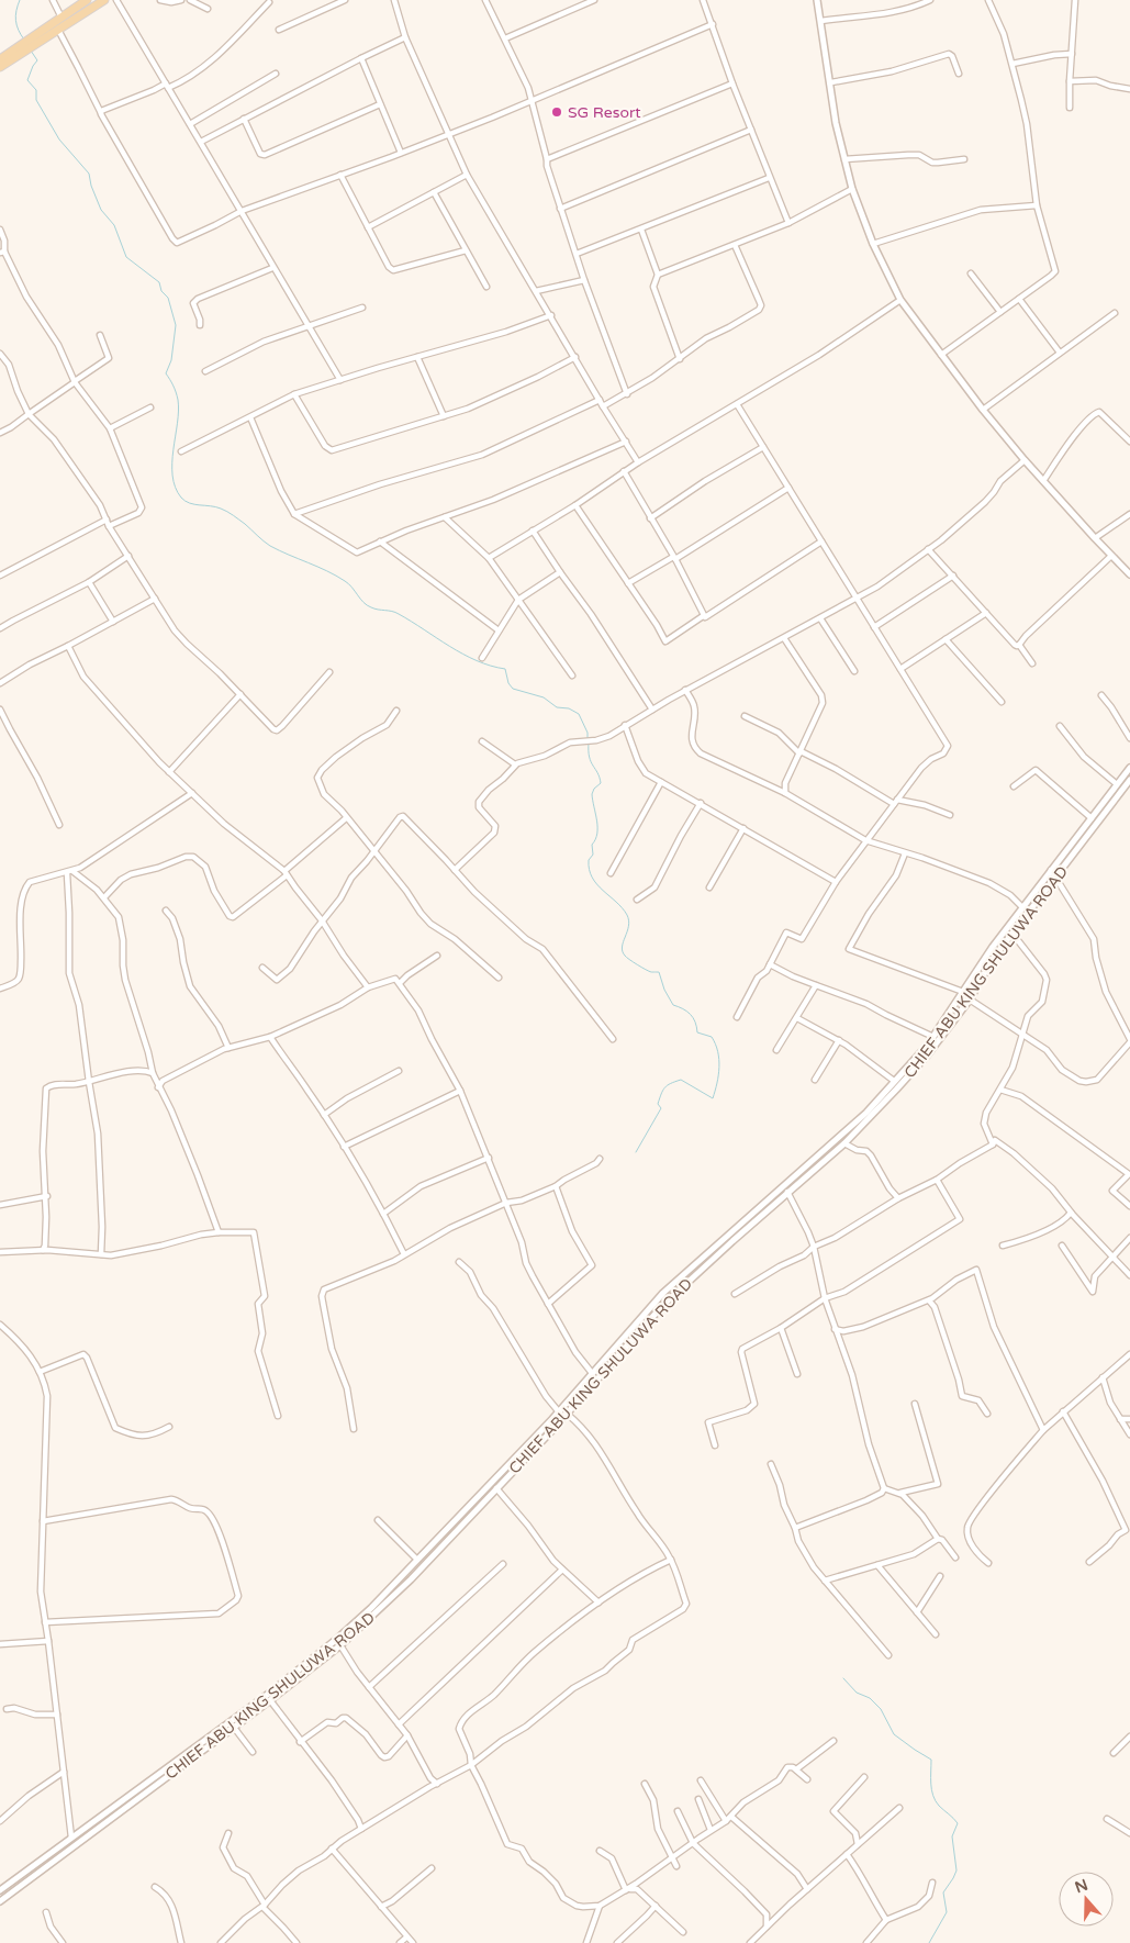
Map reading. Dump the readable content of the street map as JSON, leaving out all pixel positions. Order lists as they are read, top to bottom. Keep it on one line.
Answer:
{"streets":{"street":["CHIEF ABU KING SHULUWA ROAD"]},"places":["SG Resort"],"north":"top"}
